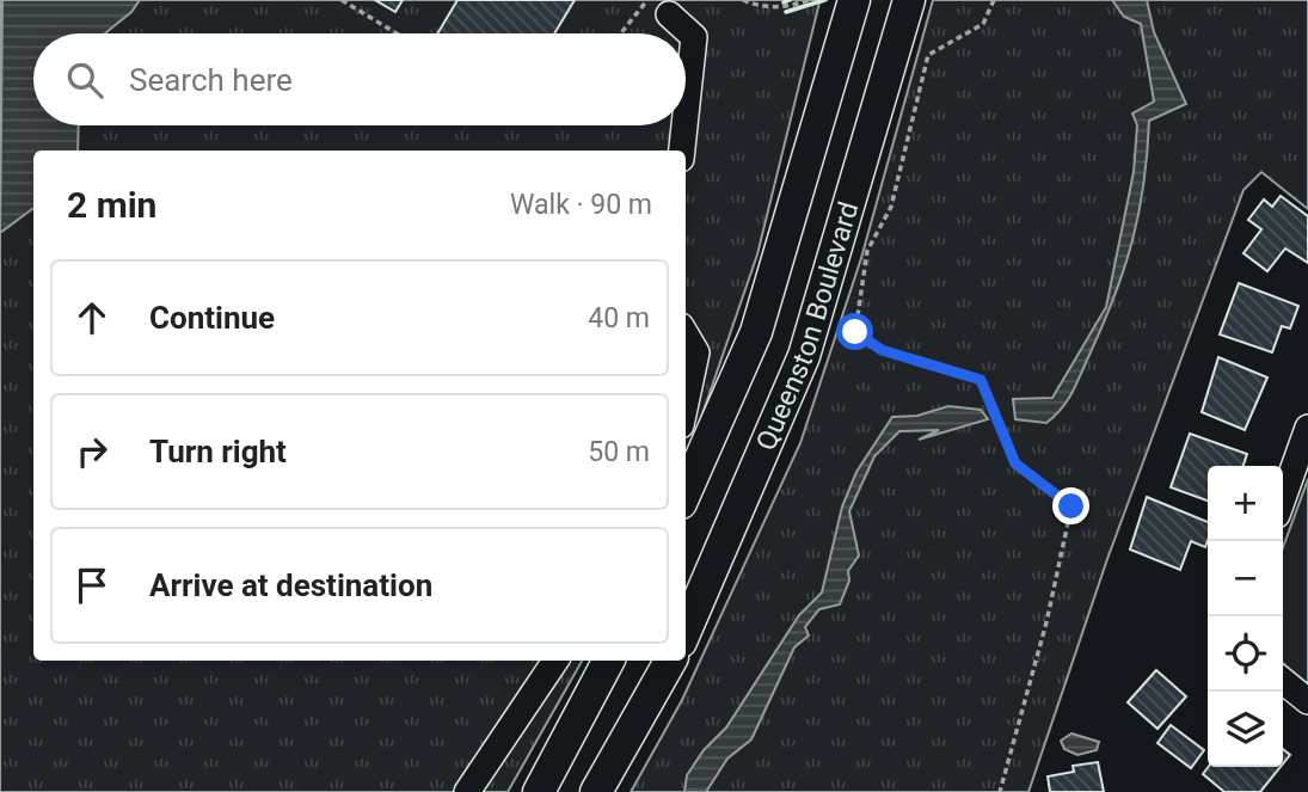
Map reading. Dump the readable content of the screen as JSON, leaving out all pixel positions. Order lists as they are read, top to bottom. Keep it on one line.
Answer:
{"streets":{"main road":["Queenston Boulevard"]},"page":{"search":"Search here","heading":["2 min","Walk · 90 m"],"list":[["Continue","40 m"],["Turn right","50 m"],"Arrive at destination"],"map_buttons":["+","−"]}}
